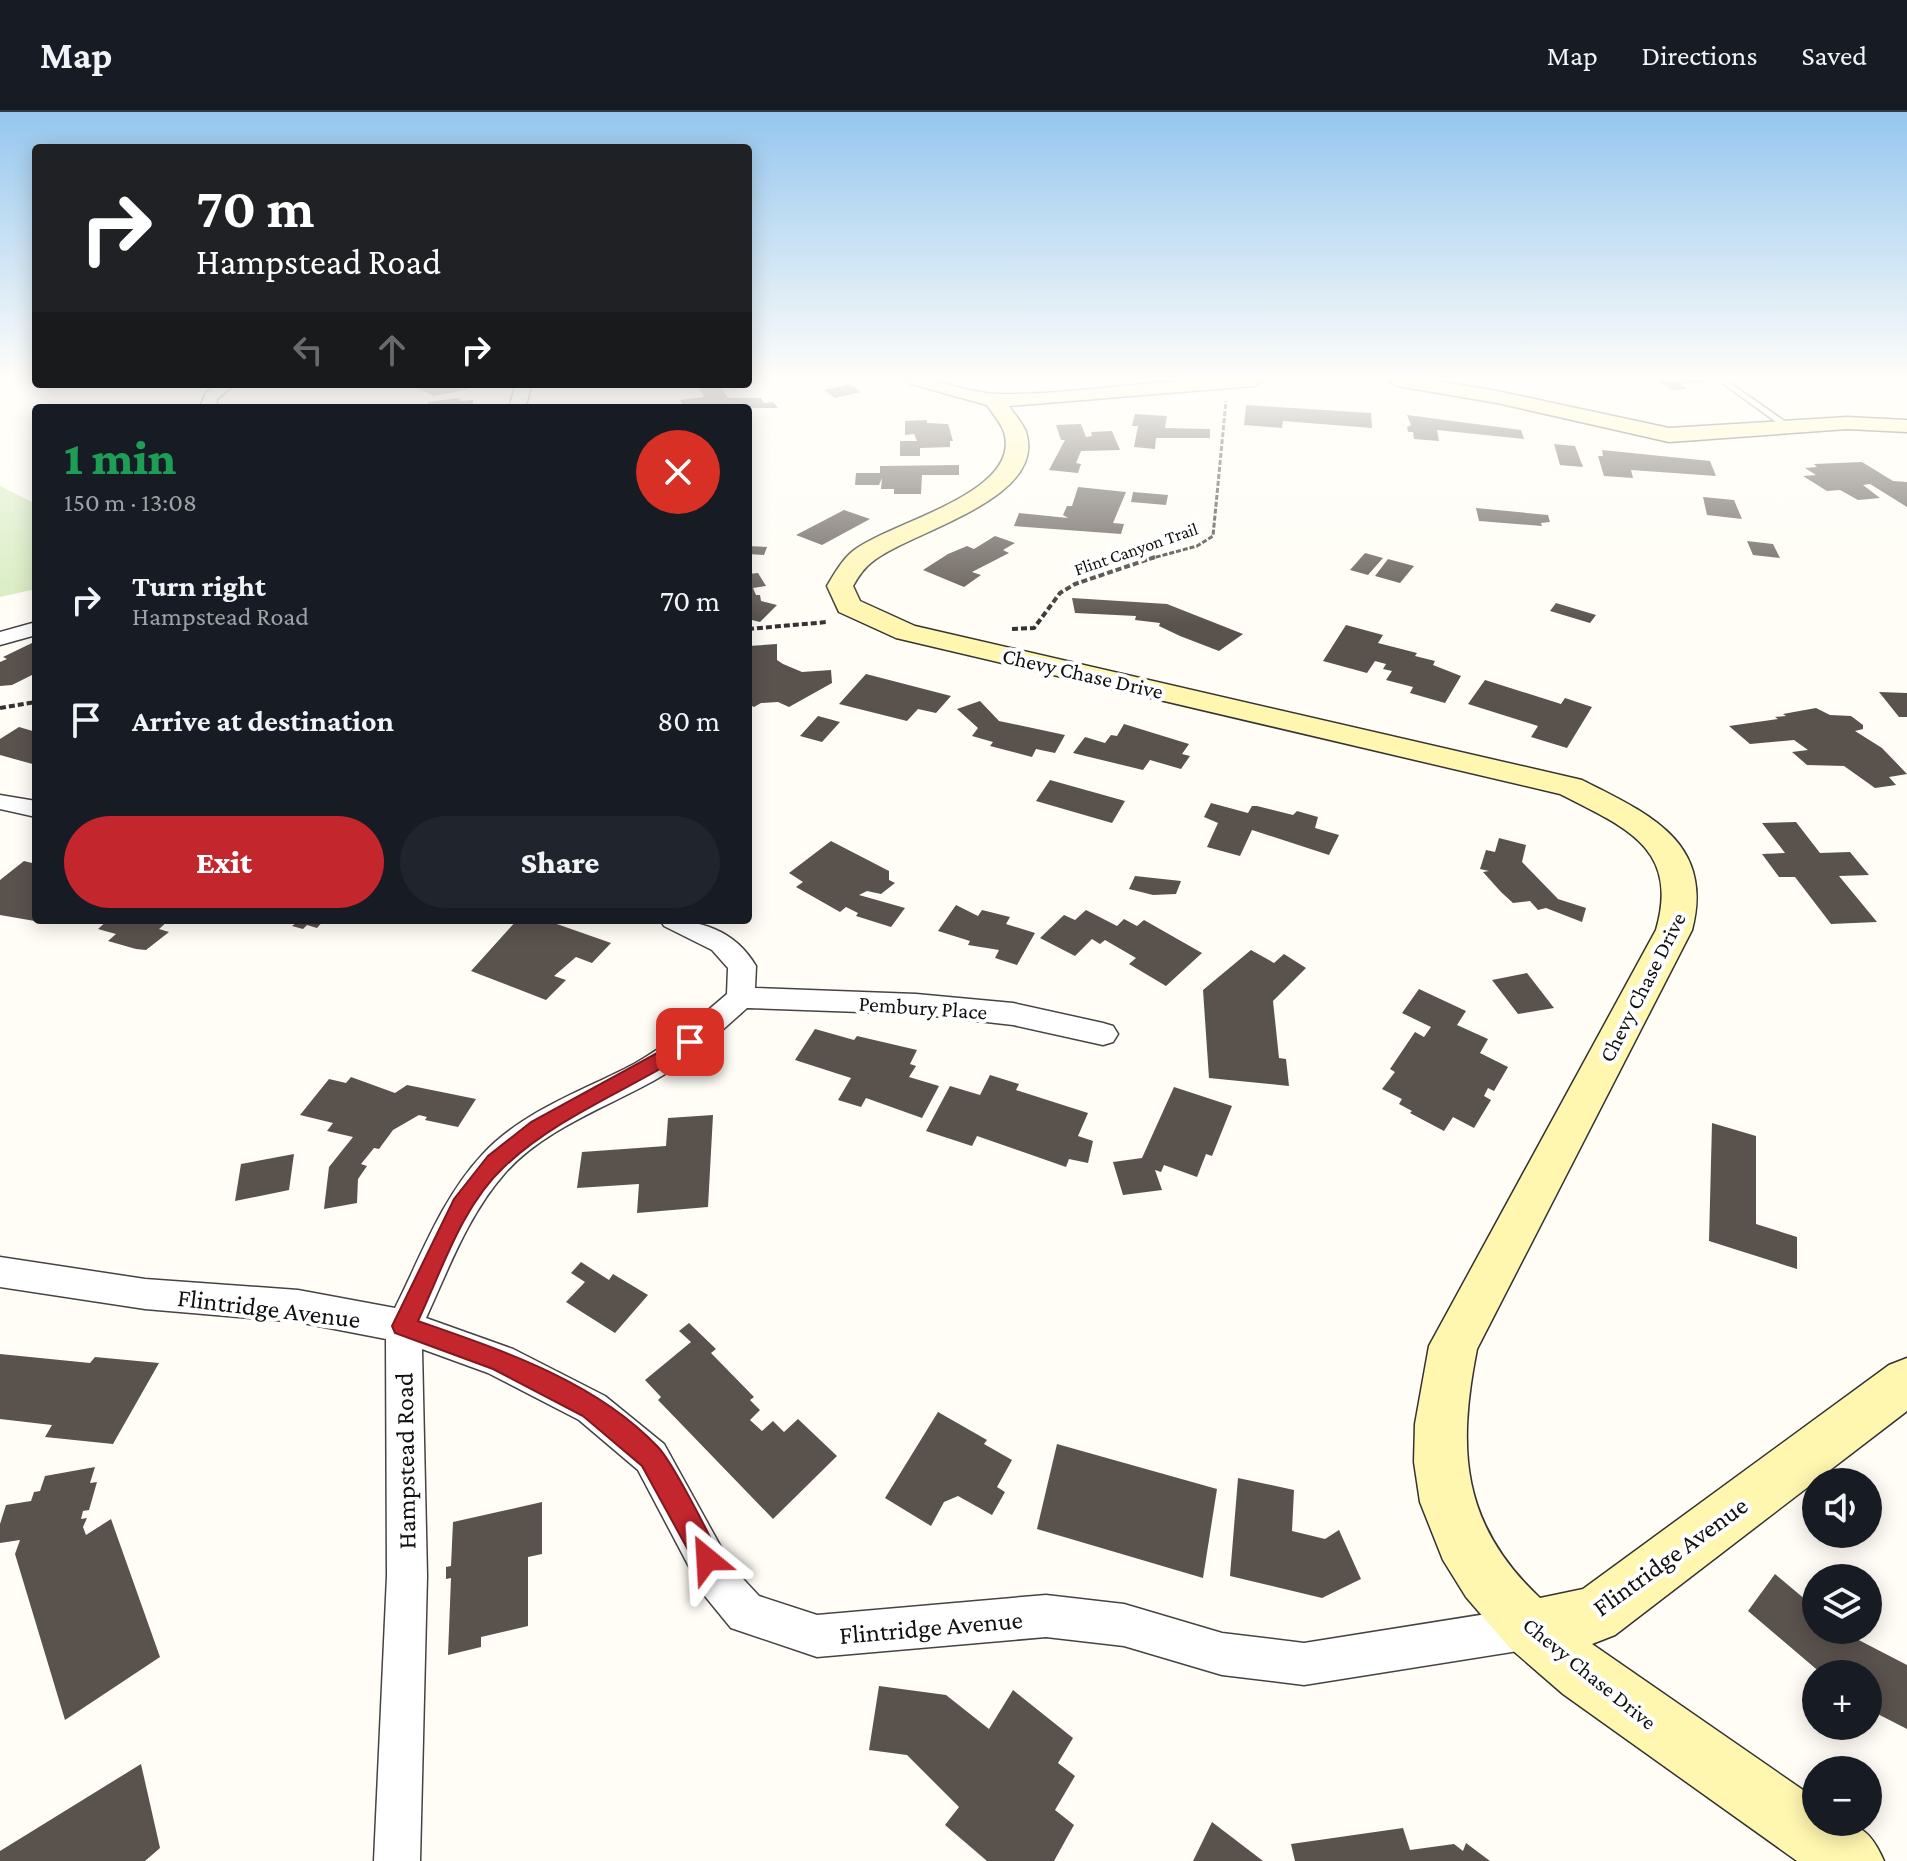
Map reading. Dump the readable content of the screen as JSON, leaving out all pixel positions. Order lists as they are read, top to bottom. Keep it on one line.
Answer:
{"streets":{"main road":["Chevy Chase Drive","Flintridge Avenue"],"street":["Pembury Place","Hampstead Road"],"path":["Flint Canyon Trail"]},"crossings":[["Chevy Chase Drive","Flintridge Avenue"],["Pembury Place","Hampstead Road"],["Flintridge Avenue","Hampstead Road"]],"page":{"header":"Map","nav":["Map","Directions","Saved"],"turn":["70 m","Hampstead Road"],"heading":["1 min","150 m · 13:08"],"list":[{"name":"Turn right","note":"Hampstead Road","value":"70 m"},{"name":"Arrive at destination","value":"80 m"}],"buttons":["Exit","Share"],"map_buttons":["+","−"]}}
